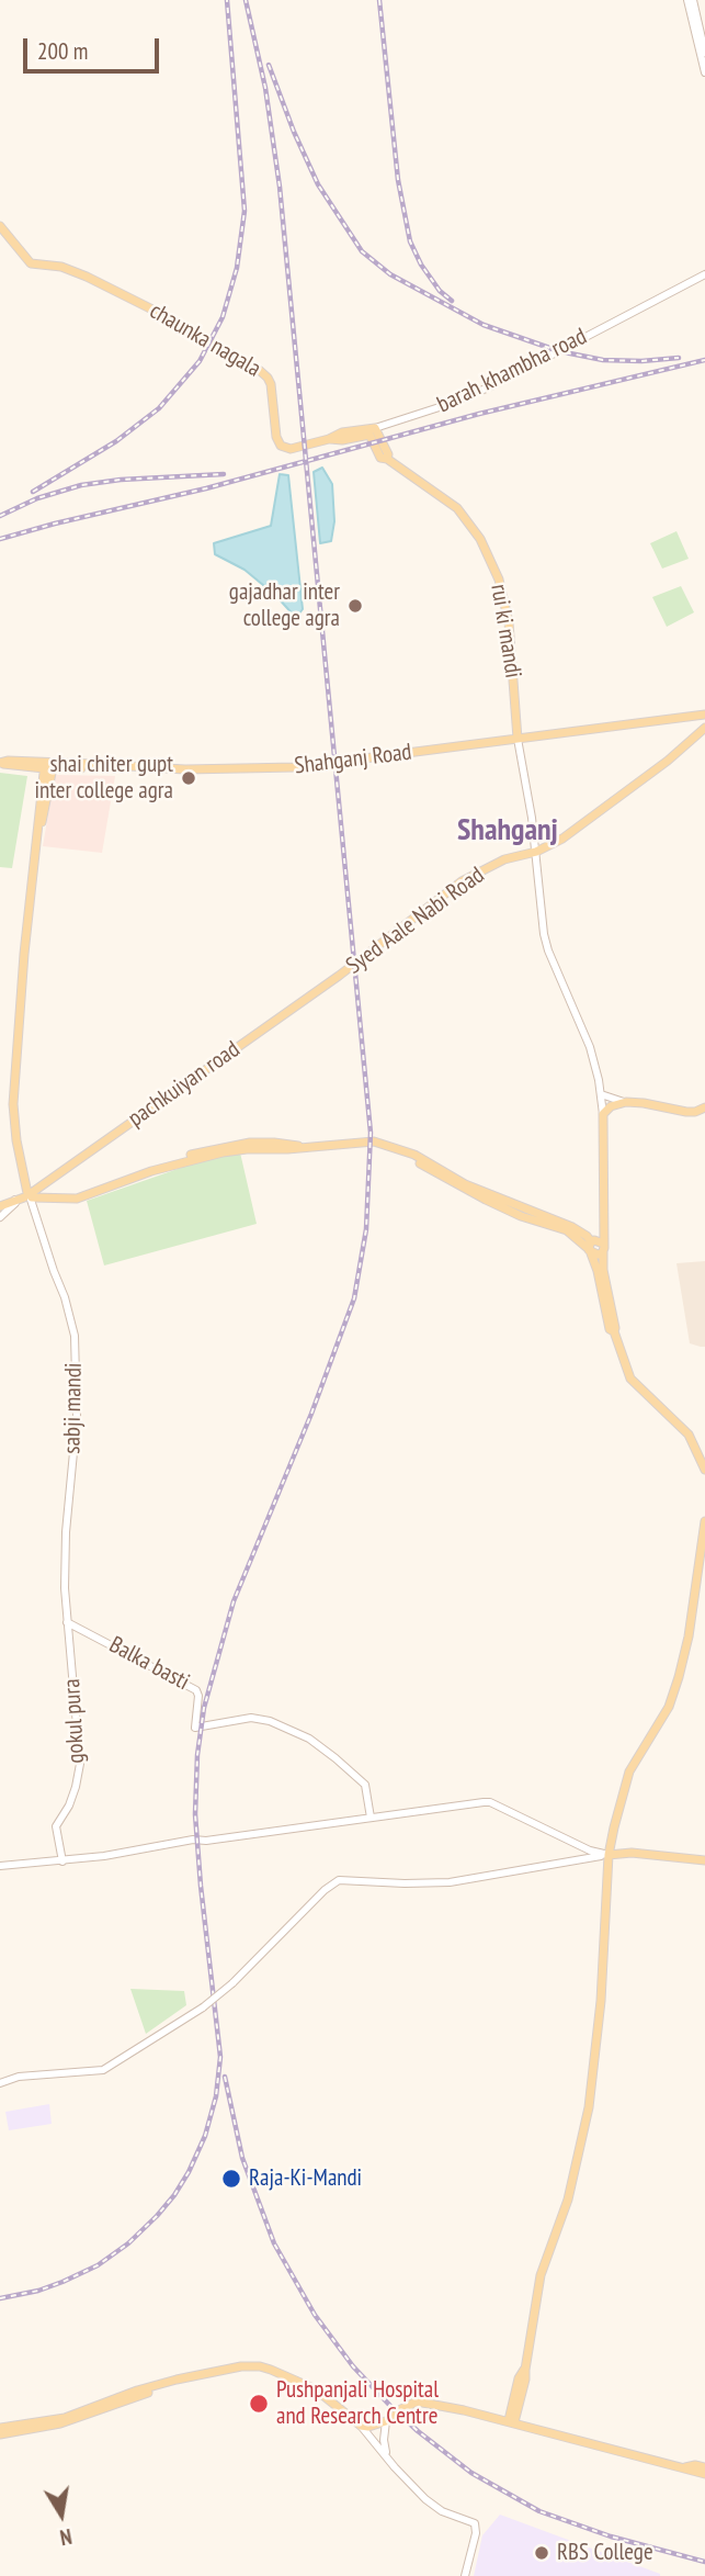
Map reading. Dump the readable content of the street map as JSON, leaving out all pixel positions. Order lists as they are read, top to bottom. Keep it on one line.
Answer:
{"streets":{"main road":["chaunka nagala","rui ki mandi","Shahganj Road","Syed Aale Nabi Road","pachkuiyan road"],"street":["barah khambha road","sabji mandi","Balka basti","gokul pura"]},"crossings":[["chaunka nagala","barah khambha road"],["chaunka nagala","rui ki mandi"],["barah khambha road","rui ki mandi"],["rui ki mandi","Shahganj Road"],["rui ki mandi","Syed Aale Nabi Road"],["Syed Aale Nabi Road","pachkuiyan road"],["pachkuiyan road","sabji mandi"],["sabji mandi","Balka basti"],["sabji mandi","gokul pura"],["Balka basti","gokul pura"]],"districts":["Shahganj"],"places":["gajadhar inter college agra","shai chiter gupt inter college agra","Raja-Ki-Mandi","Pushpanjali Hospital and Research Centre","RBS College"],"scale_bar":"200 m","north":"bottom"}
